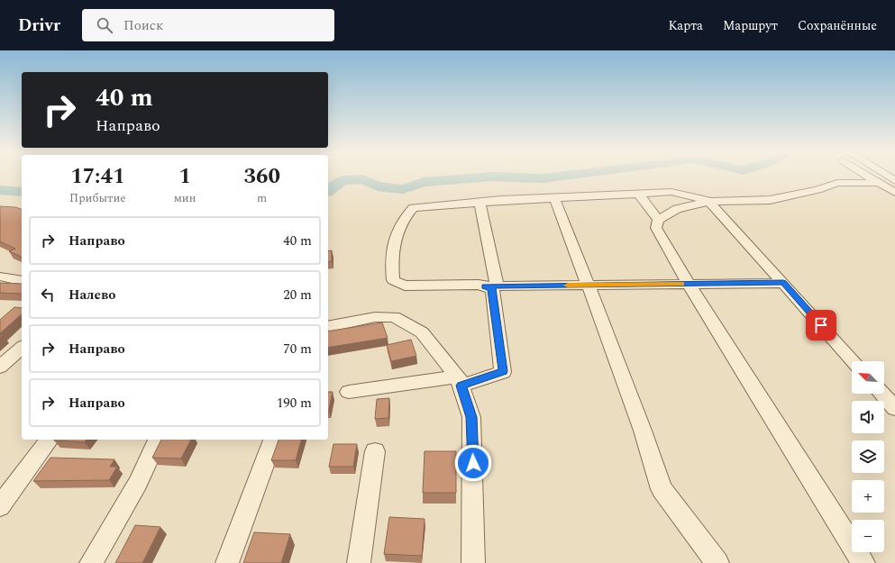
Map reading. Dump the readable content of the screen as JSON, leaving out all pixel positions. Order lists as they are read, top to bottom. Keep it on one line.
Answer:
{"north":"top left","page":{"header":"Drivr","search":"Поиск","nav":["Карта","Маршрут","Сохранённые"],"turn":["40 m","Направо"],"eta":["17:41","Прибытие","1","мин","360","m"],"list":[{"name":"Направо","value":"40 m"},{"name":"Налево","value":"20 m"},{"name":"Направо","value":"70 m"},{"name":"Направо","value":"190 m"}],"map_buttons":["+","−"]}}
